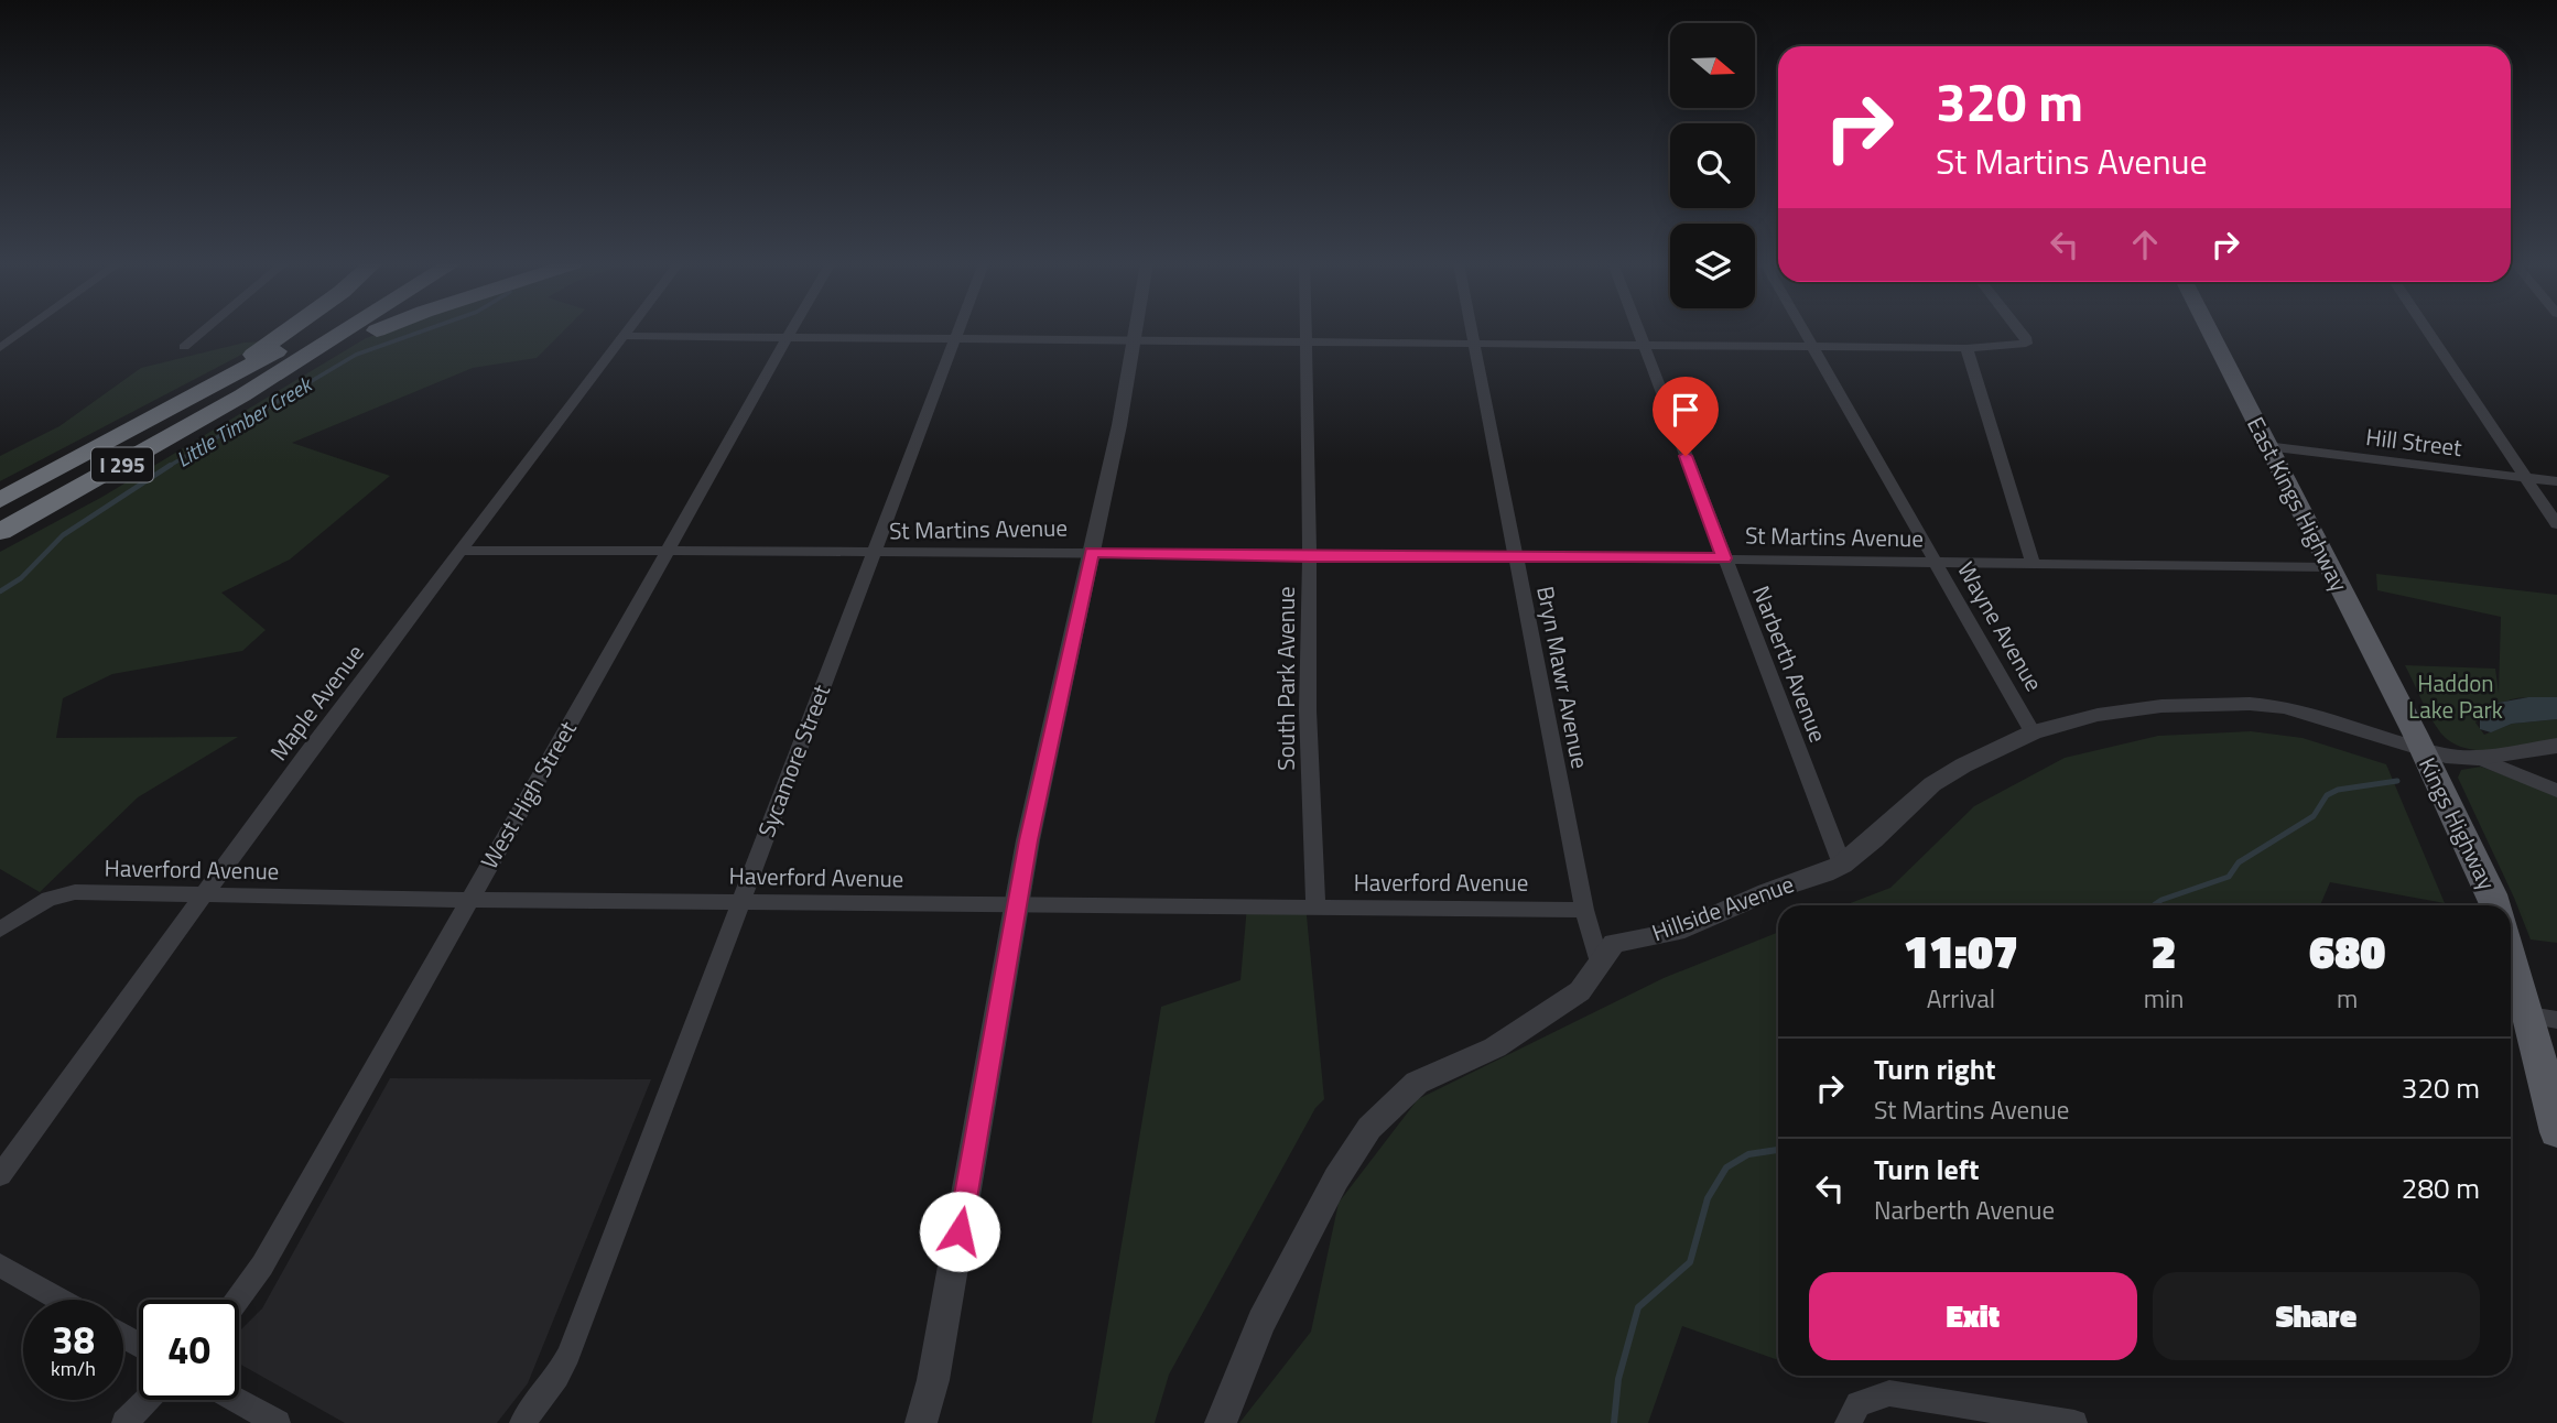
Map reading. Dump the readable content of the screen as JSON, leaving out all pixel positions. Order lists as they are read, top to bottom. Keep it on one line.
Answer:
{"streets":{"highway":["I 295"],"main road":["East Kings Highway","Kings Highway"],"street":["Hill Street","St Martins Avenue","Wayne Avenue","Narberth Avenue","Bryn Mawr Avenue","South Park Avenue","Maple Avenue","Sycamore Street","West High Street","Haverford Avenue","Hillside Avenue"]},"crossings":[["Hill Street","East Kings Highway"],["East Kings Highway","St Martins Avenue"],["East Kings Highway","Kings Highway"],["East Kings Highway","Hillside Avenue"],["St Martins Avenue","Wayne Avenue"],["St Martins Avenue","Narberth Avenue"],["St Martins Avenue","Bryn Mawr Avenue"],["St Martins Avenue","South Park Avenue"],["St Martins Avenue","Maple Avenue"],["St Martins Avenue","Sycamore Street"],["St Martins Avenue","West High Street"],["Wayne Avenue","Hillside Avenue"],["Narberth Avenue","Hillside Avenue"],["Bryn Mawr Avenue","Haverford Avenue"],["Bryn Mawr Avenue","Hillside Avenue"],["South Park Avenue","Haverford Avenue"],["Maple Avenue","Haverford Avenue"],["Sycamore Street","Haverford Avenue"],["West High Street","Haverford Avenue"],["Kings Highway","Hillside Avenue"]],"water":["Little Timber Creek"],"parks":["Haddon Lake Park"],"north":"right","page":{"turn":["320 m","St Martins Avenue"],"eta":["11:07","Arrival","2","min","680","m"],"list":[{"name":"Turn right","note":"St Martins Avenue","value":"320 m"},{"name":"Turn left","note":"Narberth Avenue","value":"280 m"}],"buttons":["Exit","Share"],"speed":"38 km/h","limit":"40"}}
